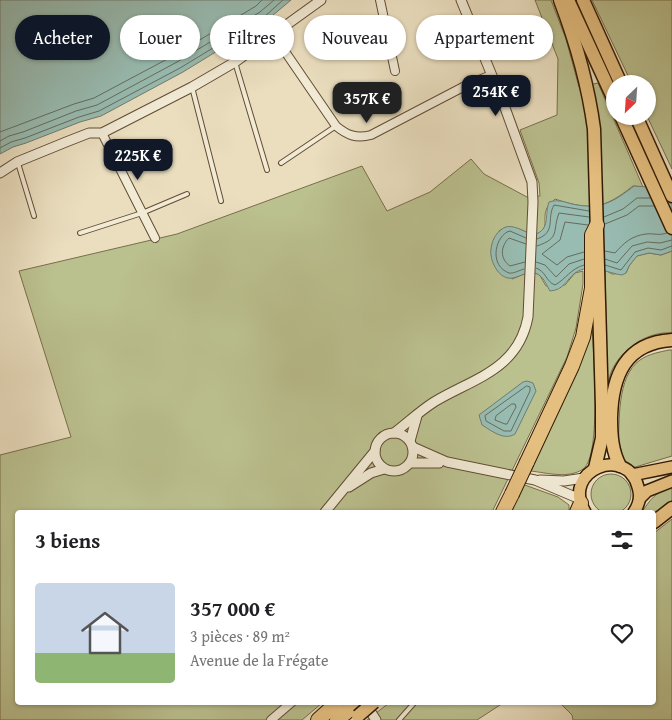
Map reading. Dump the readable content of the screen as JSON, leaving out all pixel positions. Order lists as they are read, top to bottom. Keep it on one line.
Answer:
{"north":"bottom left","page":{"chip":["Acheter","Louer","Filtres","Nouveau","Appartement"],"price":["254K €","357K €","225K €"],"heading":"3 biens","list":[{"name":"357 000 €","note":"3 pièces · 89 m² · Avenue de la Frégate"}]}}
